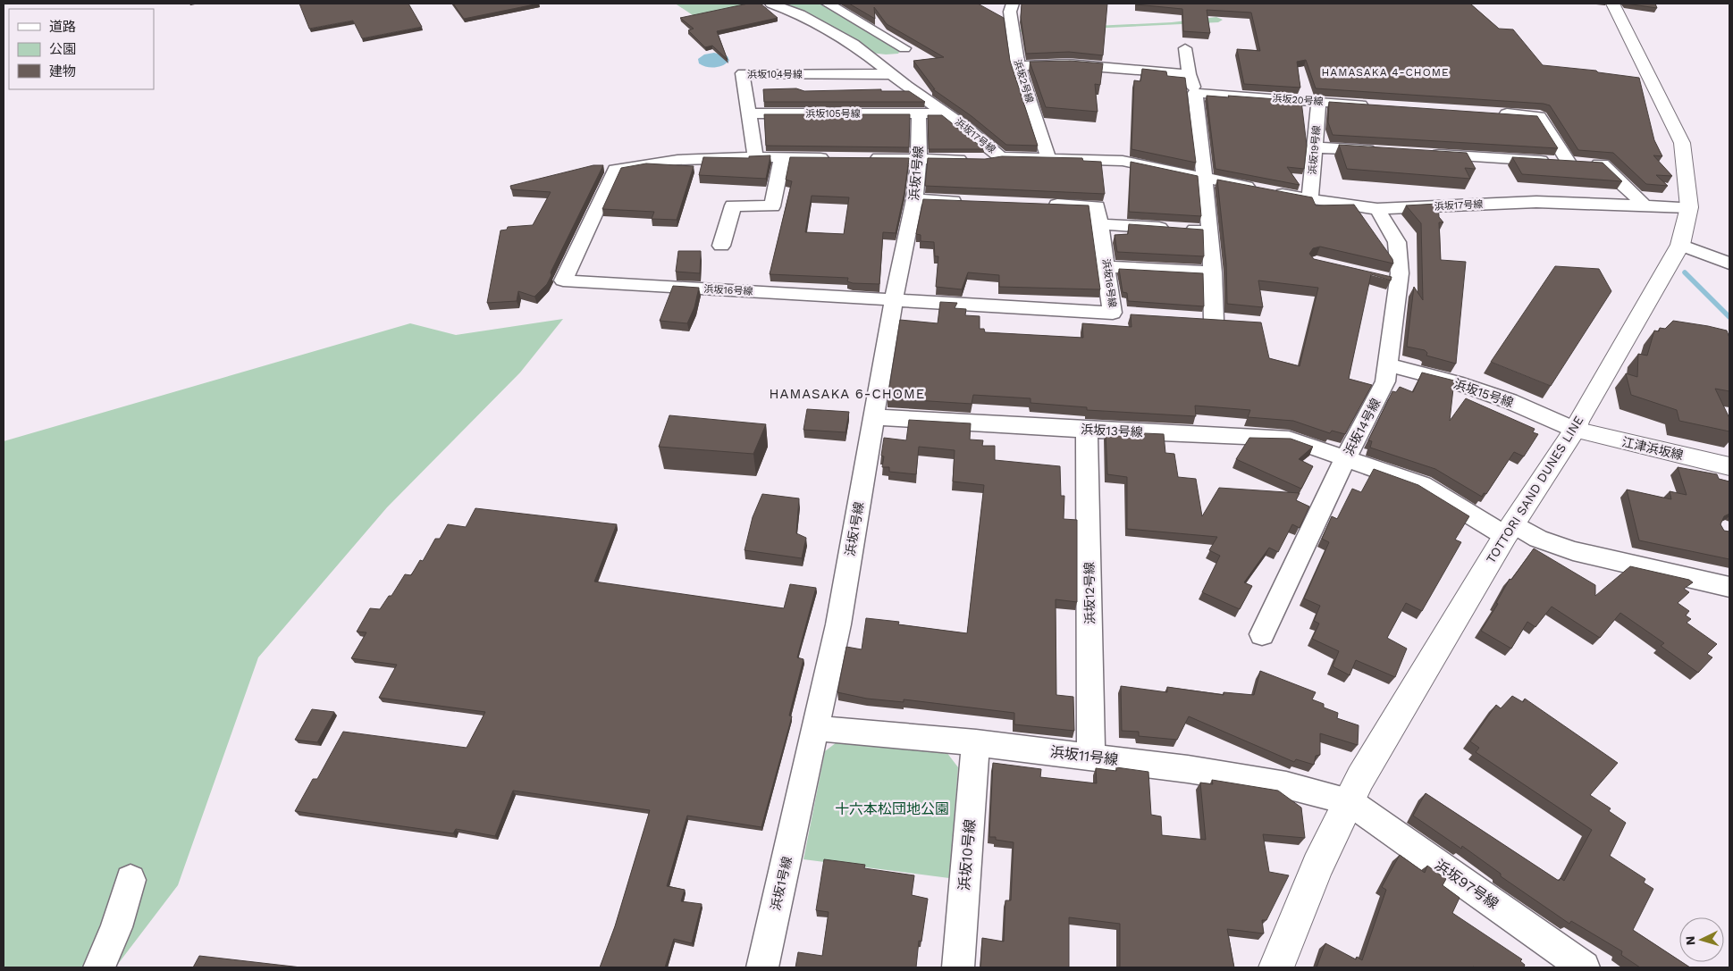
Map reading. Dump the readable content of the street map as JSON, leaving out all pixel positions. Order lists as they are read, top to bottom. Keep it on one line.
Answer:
{"streets":{"main road":["江津浜坂線","TOTTORI SAND DUNES LINE"],"street":["浜坂104号線","浜坂2号線","浜坂20号線","浜坂105号線","浜坂17号線","浜坂19号線","浜坂1号線","浜坂16号線","浜坂15号線","浜坂14号線","浜坂13号線","浜坂12号線","浜坂11号線","浜坂10号線","浜坂97号線"]},"crossings":[["浜坂104号線","浜坂105号線"],["浜坂104号線","浜坂17号線"],["浜坂104号線","浜坂16号線"],["浜坂2号線","浜坂17号線"],["浜坂20号線","浜坂19号線"],["浜坂105号線","浜坂1号線"],["浜坂17号線","浜坂19号線"],["浜坂17号線","浜坂14号線"],["浜坂17号線","TOTTORI SAND DUNES LINE"],["浜坂1号線","浜坂16号線"],["浜坂1号線","浜坂13号線"],["浜坂1号線","浜坂11号線"],["浜坂15号線","浜坂14号線"],["浜坂15号線","江津浜坂線"],["浜坂15号線","TOTTORI SAND DUNES LINE"],["浜坂14号線","浜坂13号線"],["浜坂13号線","TOTTORI SAND DUNES LINE"],["浜坂13号線","浜坂12号線"],["江津浜坂線","TOTTORI SAND DUNES LINE"],["TOTTORI SAND DUNES LINE","浜坂11号線"],["TOTTORI SAND DUNES LINE","浜坂97号線"],["浜坂12号線","浜坂11号線"],["浜坂11号線","浜坂10号線"],["浜坂11号線","浜坂97号線"]],"districts":["HAMASAKA 4-CHOME","HAMASAKA 6-CHOME"],"parks":["十六本松団地公園"],"legend":["道路","公園","建物"],"north":"left"}
